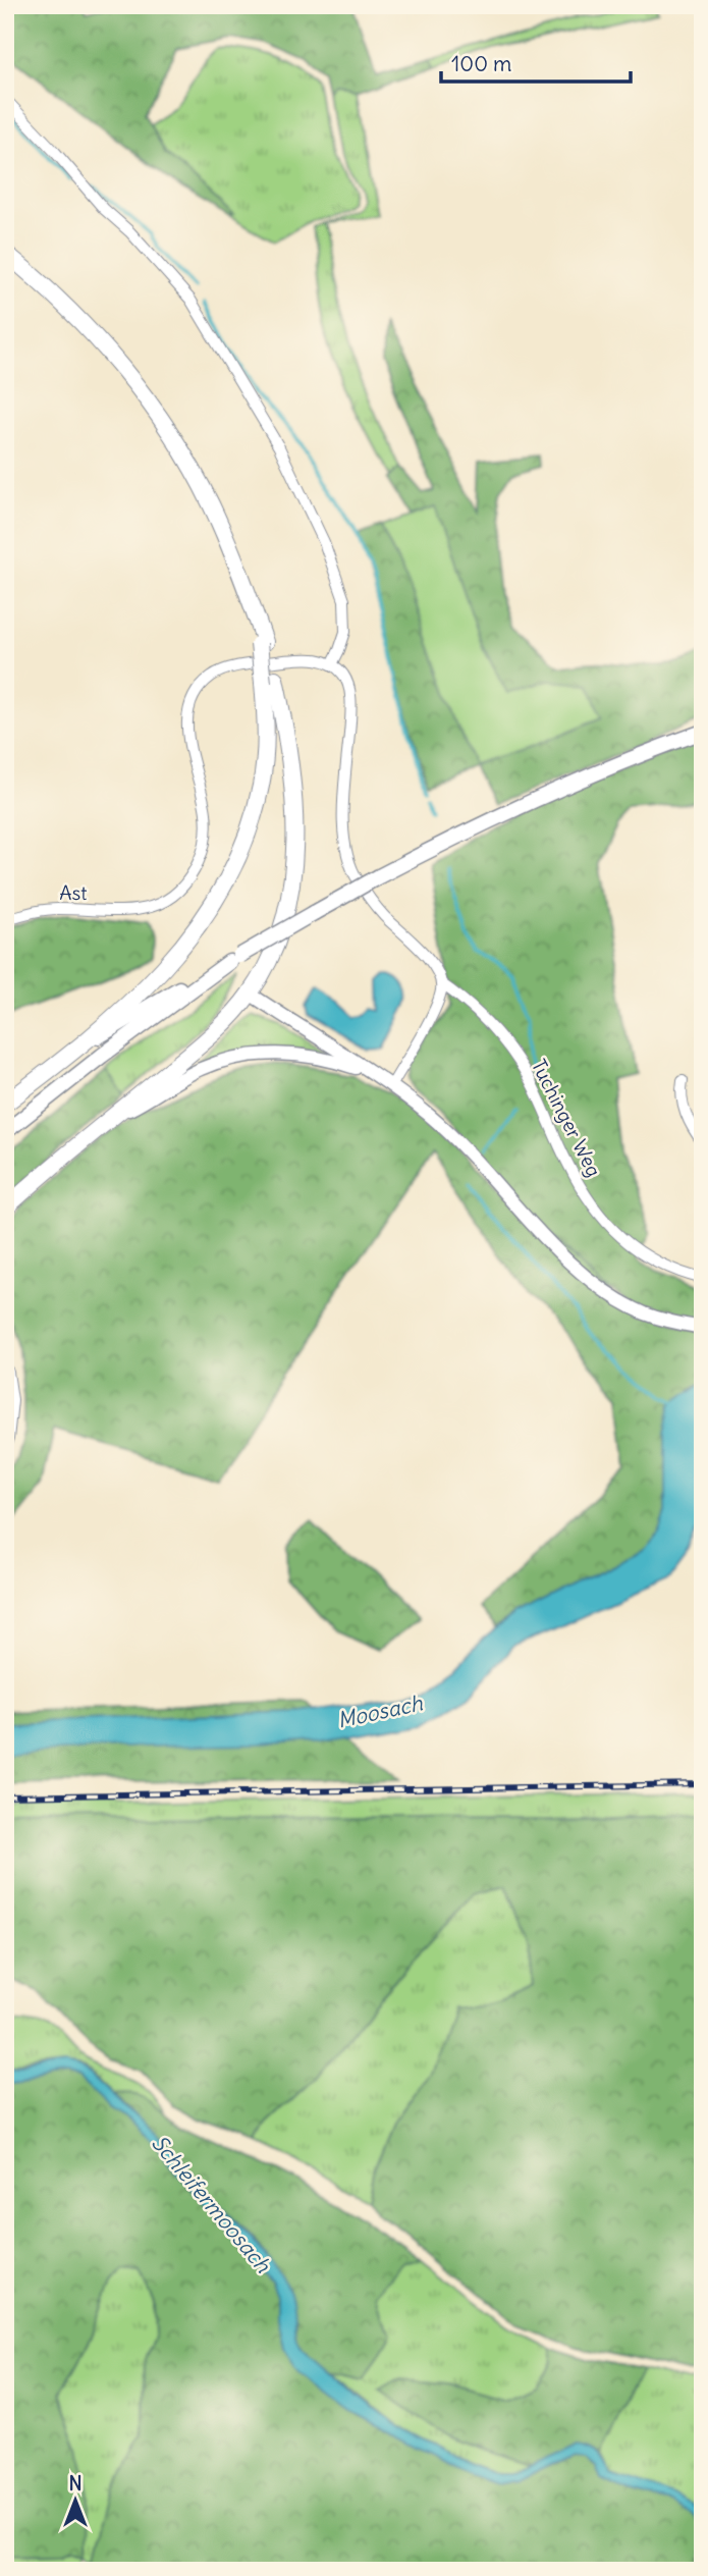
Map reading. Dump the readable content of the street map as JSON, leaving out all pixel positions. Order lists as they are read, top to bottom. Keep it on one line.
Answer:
{"streets":{"street":["Ast","Tuchinger Weg"]},"water":["Moosach","Schleifermoosach"],"scale_bar":"100 m","north":"top"}
